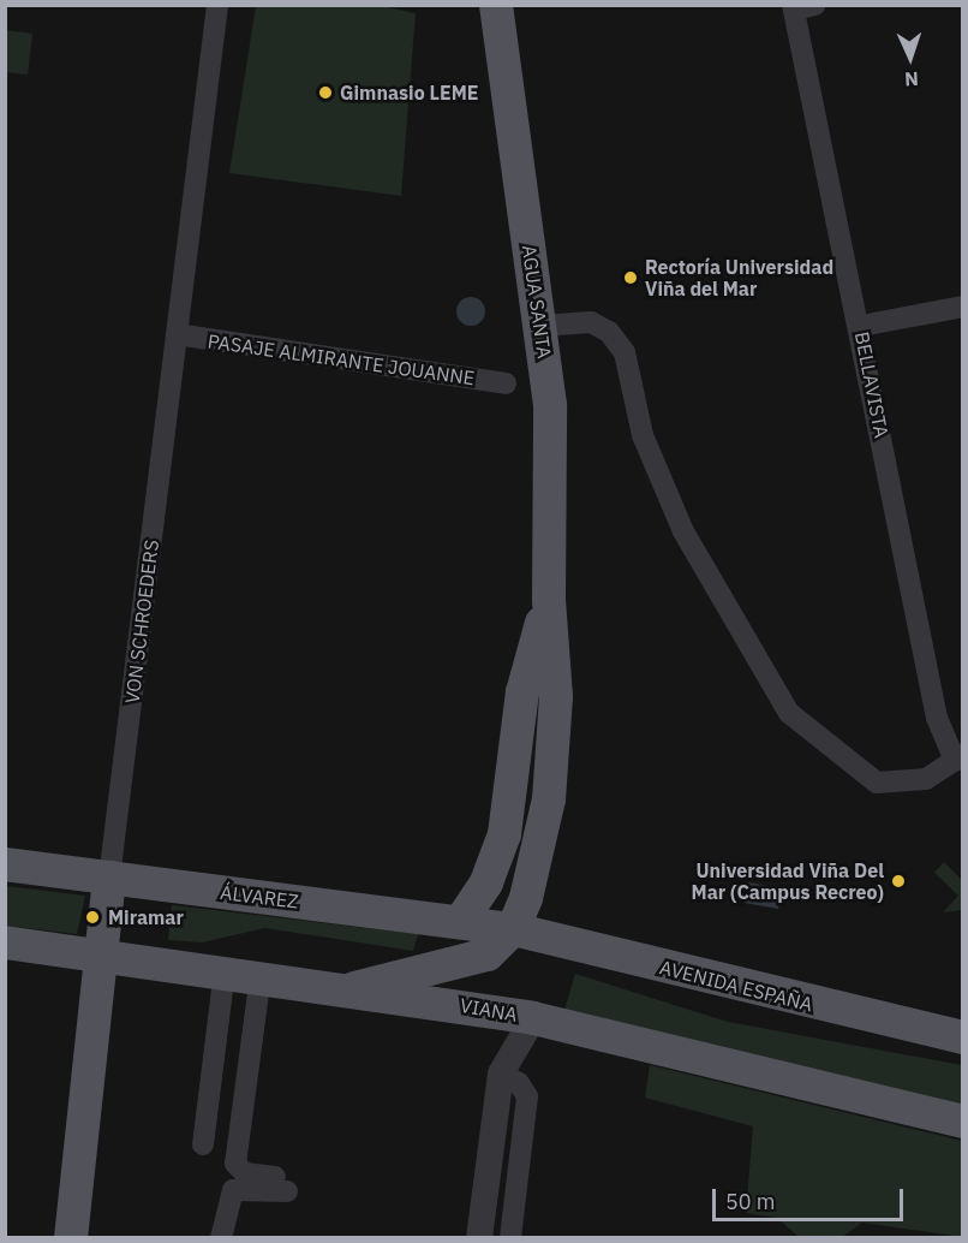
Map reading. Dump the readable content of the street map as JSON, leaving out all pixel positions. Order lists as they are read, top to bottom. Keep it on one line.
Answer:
{"streets":{"main road":["AGUA SANTA","VON SCHROEDERS","ÁLVAREZ","AVENIDA ESPAÑA","VIANA"],"street":["PASAJE ALMIRANTE JOUANNE","BELLAVISTA"]},"crossings":[["AGUA SANTA","ÁLVAREZ"],["AGUA SANTA","AVENIDA ESPAÑA"],["PASAJE ALMIRANTE JOUANNE","VON SCHROEDERS"],["VON SCHROEDERS","ÁLVAREZ"],["VON SCHROEDERS","VIANA"],["ÁLVAREZ","AVENIDA ESPAÑA"]],"places":["Gimnasio LEME","Rectoría Universidad Viña del Mar","Universidad Viña Del Mar (Campus Recreo)","Miramar"],"scale_bar":"50 m","north":"bottom"}
